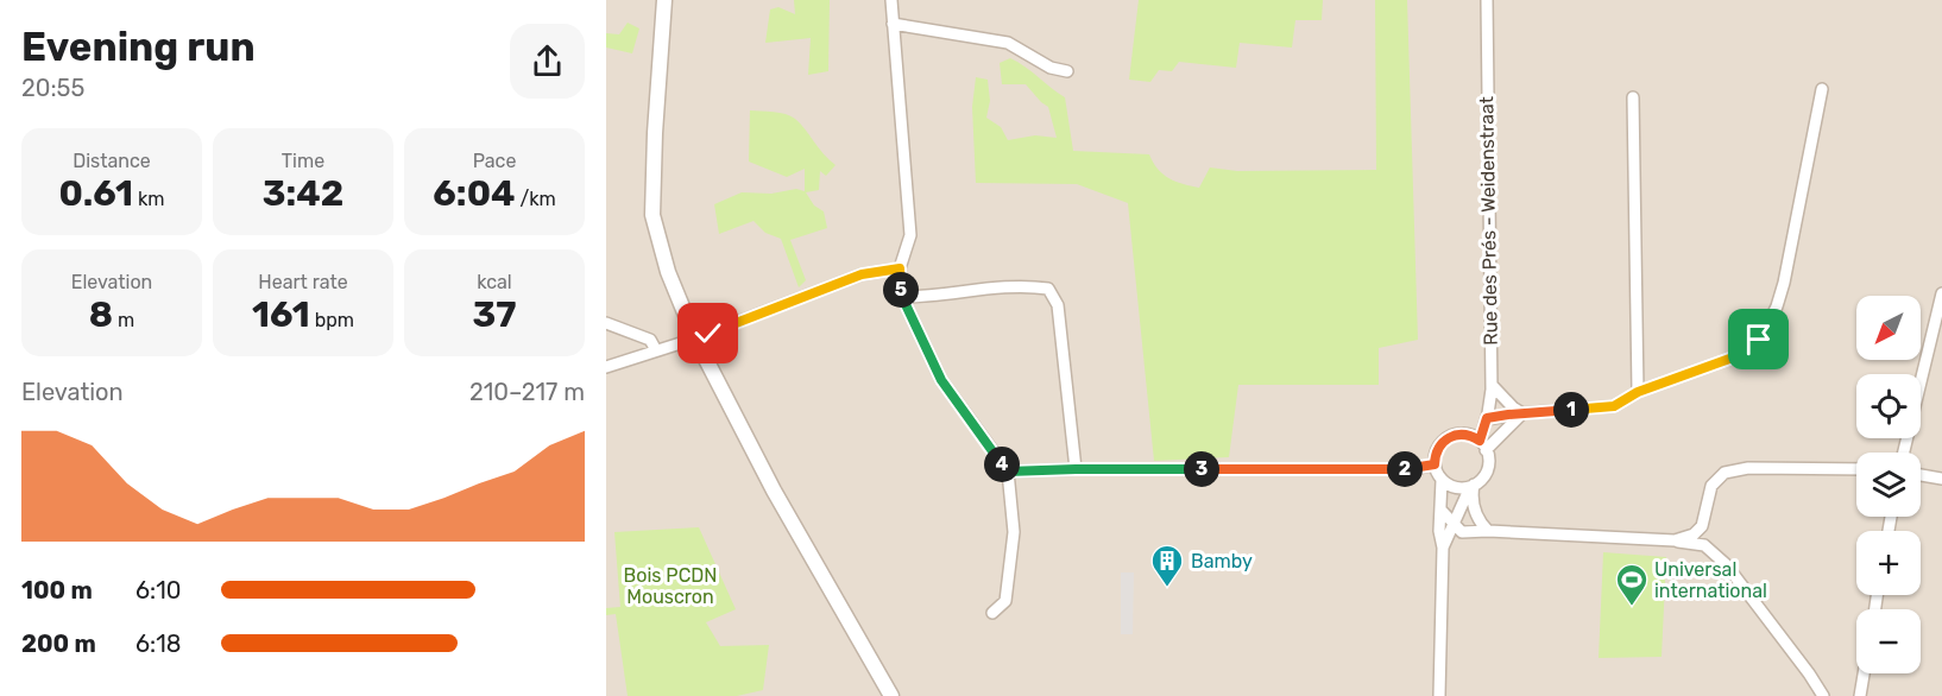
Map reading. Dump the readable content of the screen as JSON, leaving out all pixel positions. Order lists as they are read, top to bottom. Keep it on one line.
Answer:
{"streets":{"street":["Rue des Prés - Weidenstraat"]},"parks":["Bois PCDN Mouscron"],"places":{"building":["Bamby"],"sports":["Universal international"]},"north":"bottom left","page":{"heading":["Evening run","20:55"],"stats":[["Distance","0.61 km"],["Time","3:42"],["Pace","6:04 /km"],["Elevation","8 m"],["Heart rate","161 bpm"],["kcal","37"]],"pins":["5","1","4","2","3"],"map_buttons":["+","−"],"chart":["Elevation","210–217 m"],"list":[{"name":"100 m","note":"6:10"},{"name":"200 m","note":"6:18"}]}}
